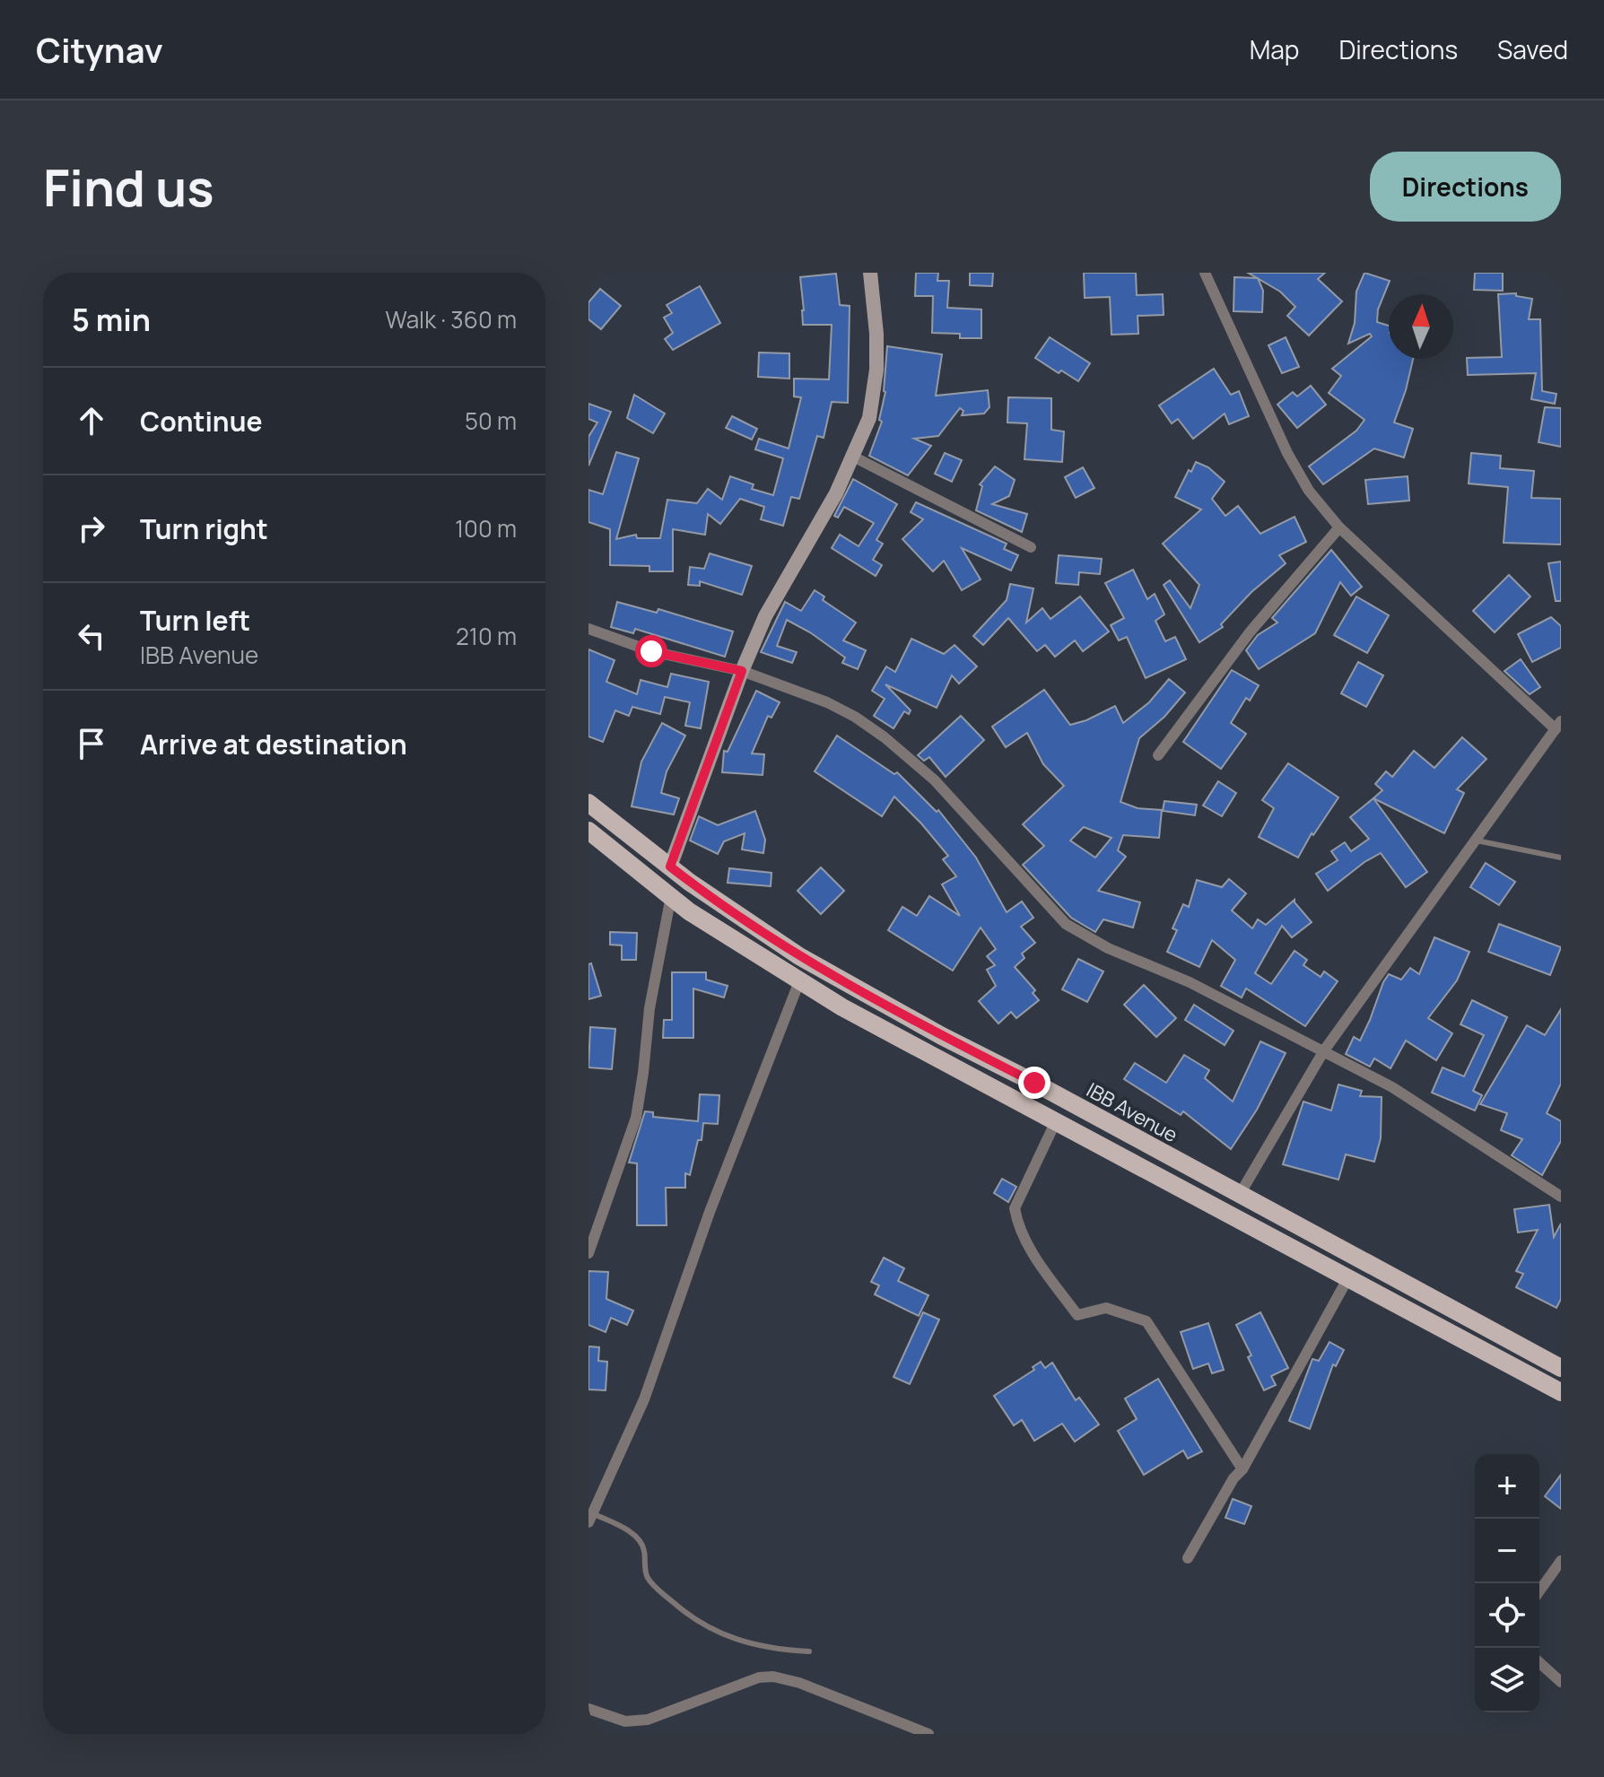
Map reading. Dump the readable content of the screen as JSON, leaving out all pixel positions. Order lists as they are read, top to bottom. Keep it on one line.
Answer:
{"streets":{"main road":["IBB Avenue"]},"north":"top","page":{"header":"Citynav","nav":["Map","Directions","Saved"],"buttons":"Directions","title":"Find us","heading":["5 min","Walk · 360 m"],"list":[["Continue","50 m"],["Turn right","100 m"],["Turn left","IBB Avenue","210 m"],"Arrive at destination"],"map_buttons":["+","−"]}}
